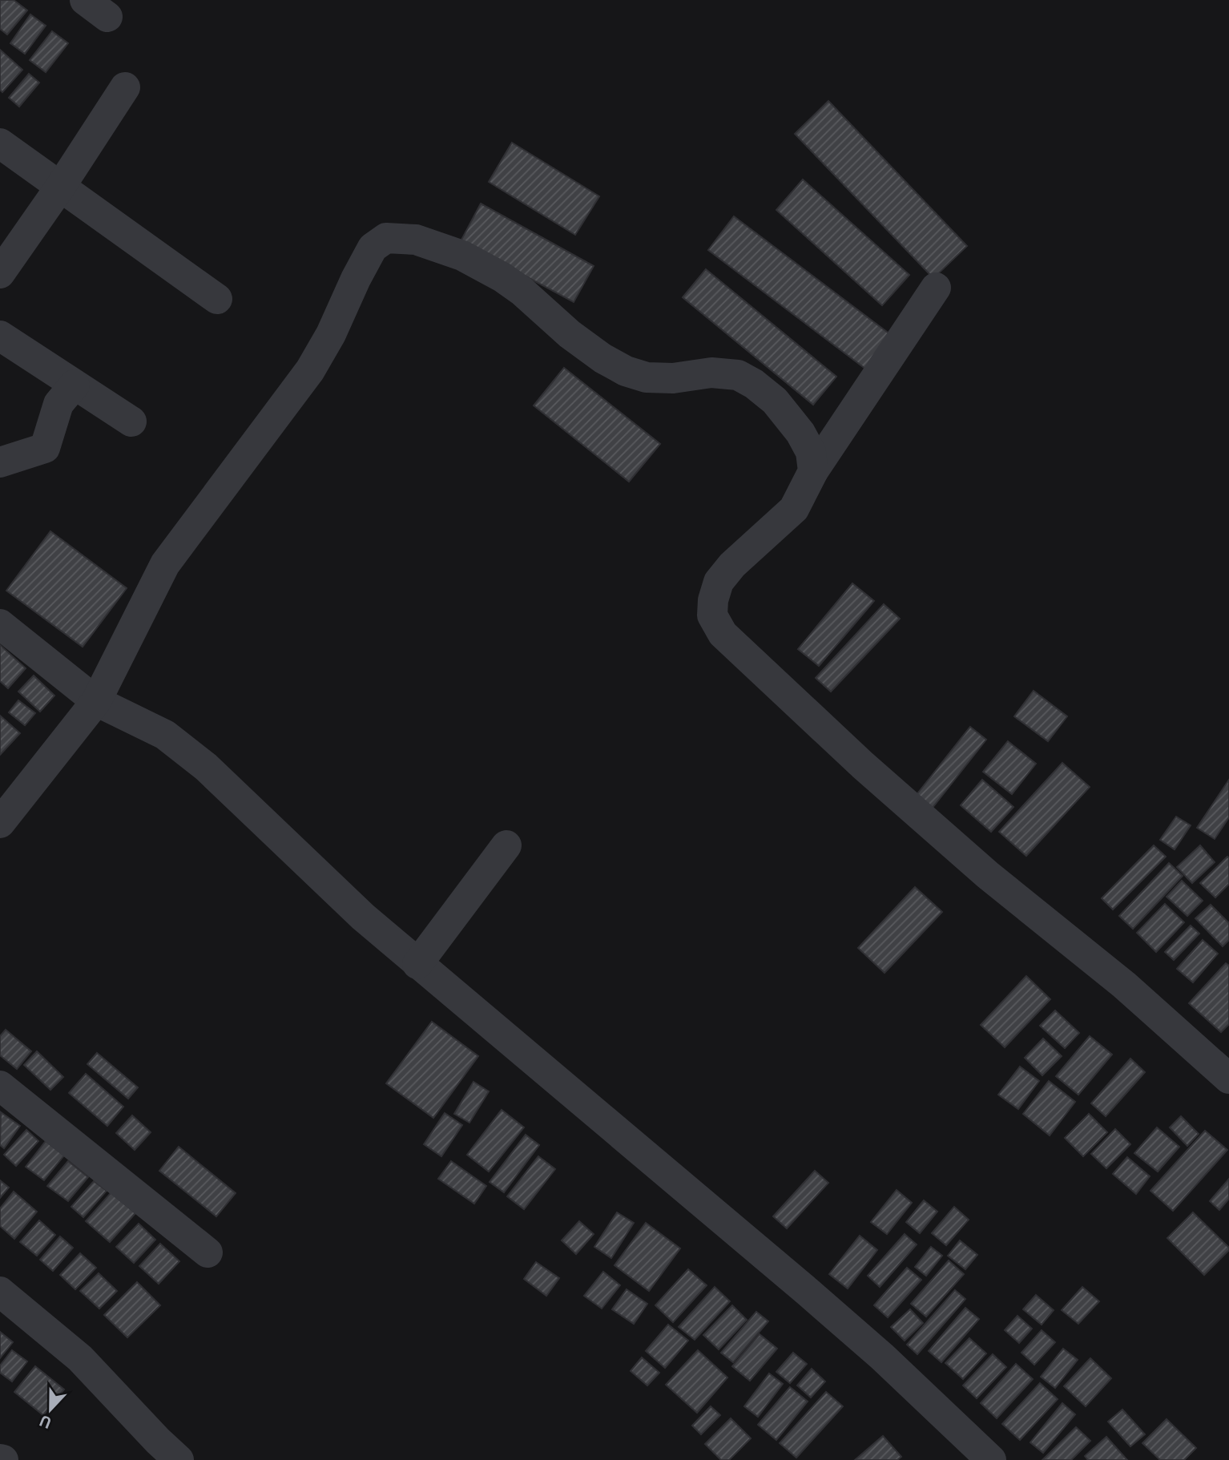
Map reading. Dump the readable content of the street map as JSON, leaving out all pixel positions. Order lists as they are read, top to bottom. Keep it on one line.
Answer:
{"north":"bottom"}
